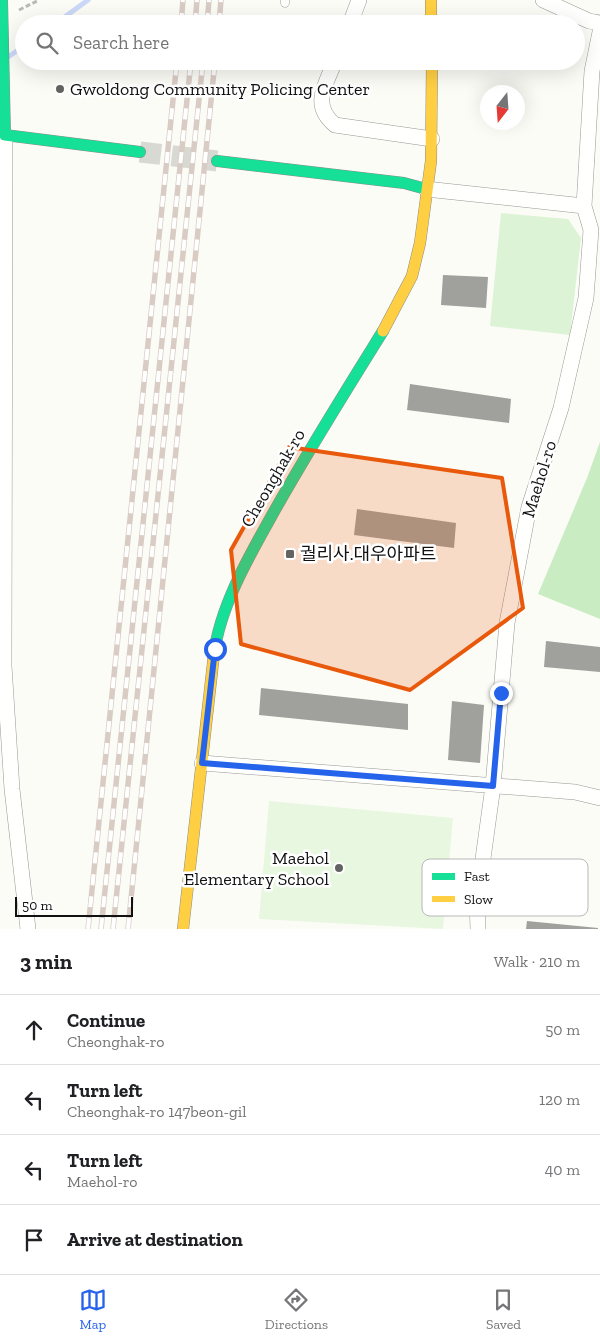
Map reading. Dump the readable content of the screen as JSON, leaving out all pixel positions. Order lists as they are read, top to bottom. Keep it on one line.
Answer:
{"streets":{"street":["Cheonghak-ro","Maehol-ro"]},"places":{"other":["Gwoldong Community Policing Center","Maehol Elementary School"],"transit":["궐리사.대우아파트"]},"legend":["Fast","Slow"],"scale_bar":"50 m","north":"bottom","page":{"search":"Search here","scale":"50 m","heading":["3 min","Walk · 210 m"],"list":[["Continue","Cheonghak-ro","50 m"],["Turn left","Cheonghak-ro 147beon-gil","120 m"],["Turn left","Maehol-ro","40 m"],"Arrive at destination"],"nav":["Map","Directions","Saved"]}}
